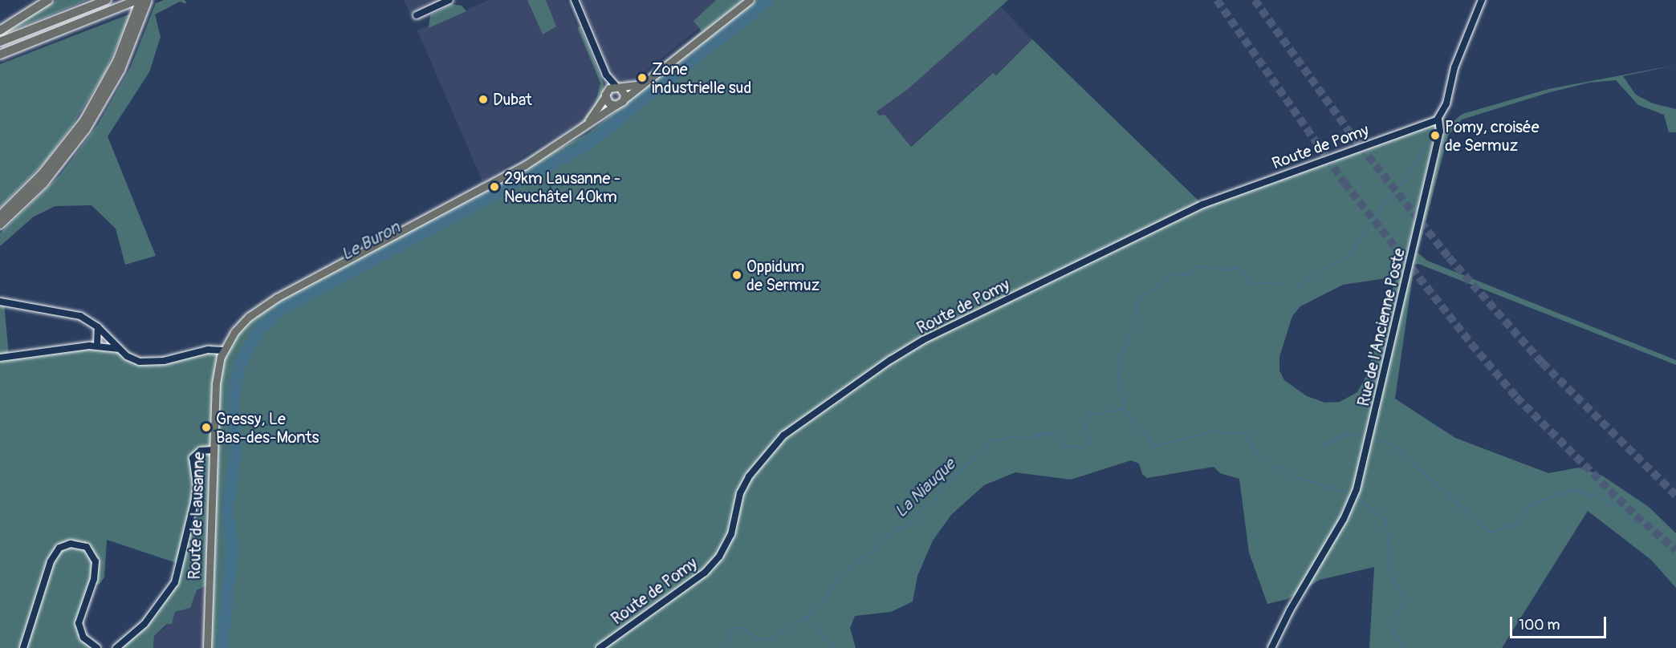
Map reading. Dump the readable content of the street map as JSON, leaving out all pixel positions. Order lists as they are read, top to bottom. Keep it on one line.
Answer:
{"streets":{"main road":["Route de Lausanne"],"street":["Route de Pomy","Rue de l'Ancienne Poste"]},"crossings":[["Route de Pomy","Rue de l'Ancienne Poste"]],"water":["Le Buron","La Niauque"],"places":["Zone industrielle sud","Dubat","Pomy, croisée de Sermuz","29km Lausanne - Neuchâtel 40km","Oppidum de Sermuz","Gressy, Le Bas-des-Monts"],"scale_bar":"100 m"}
